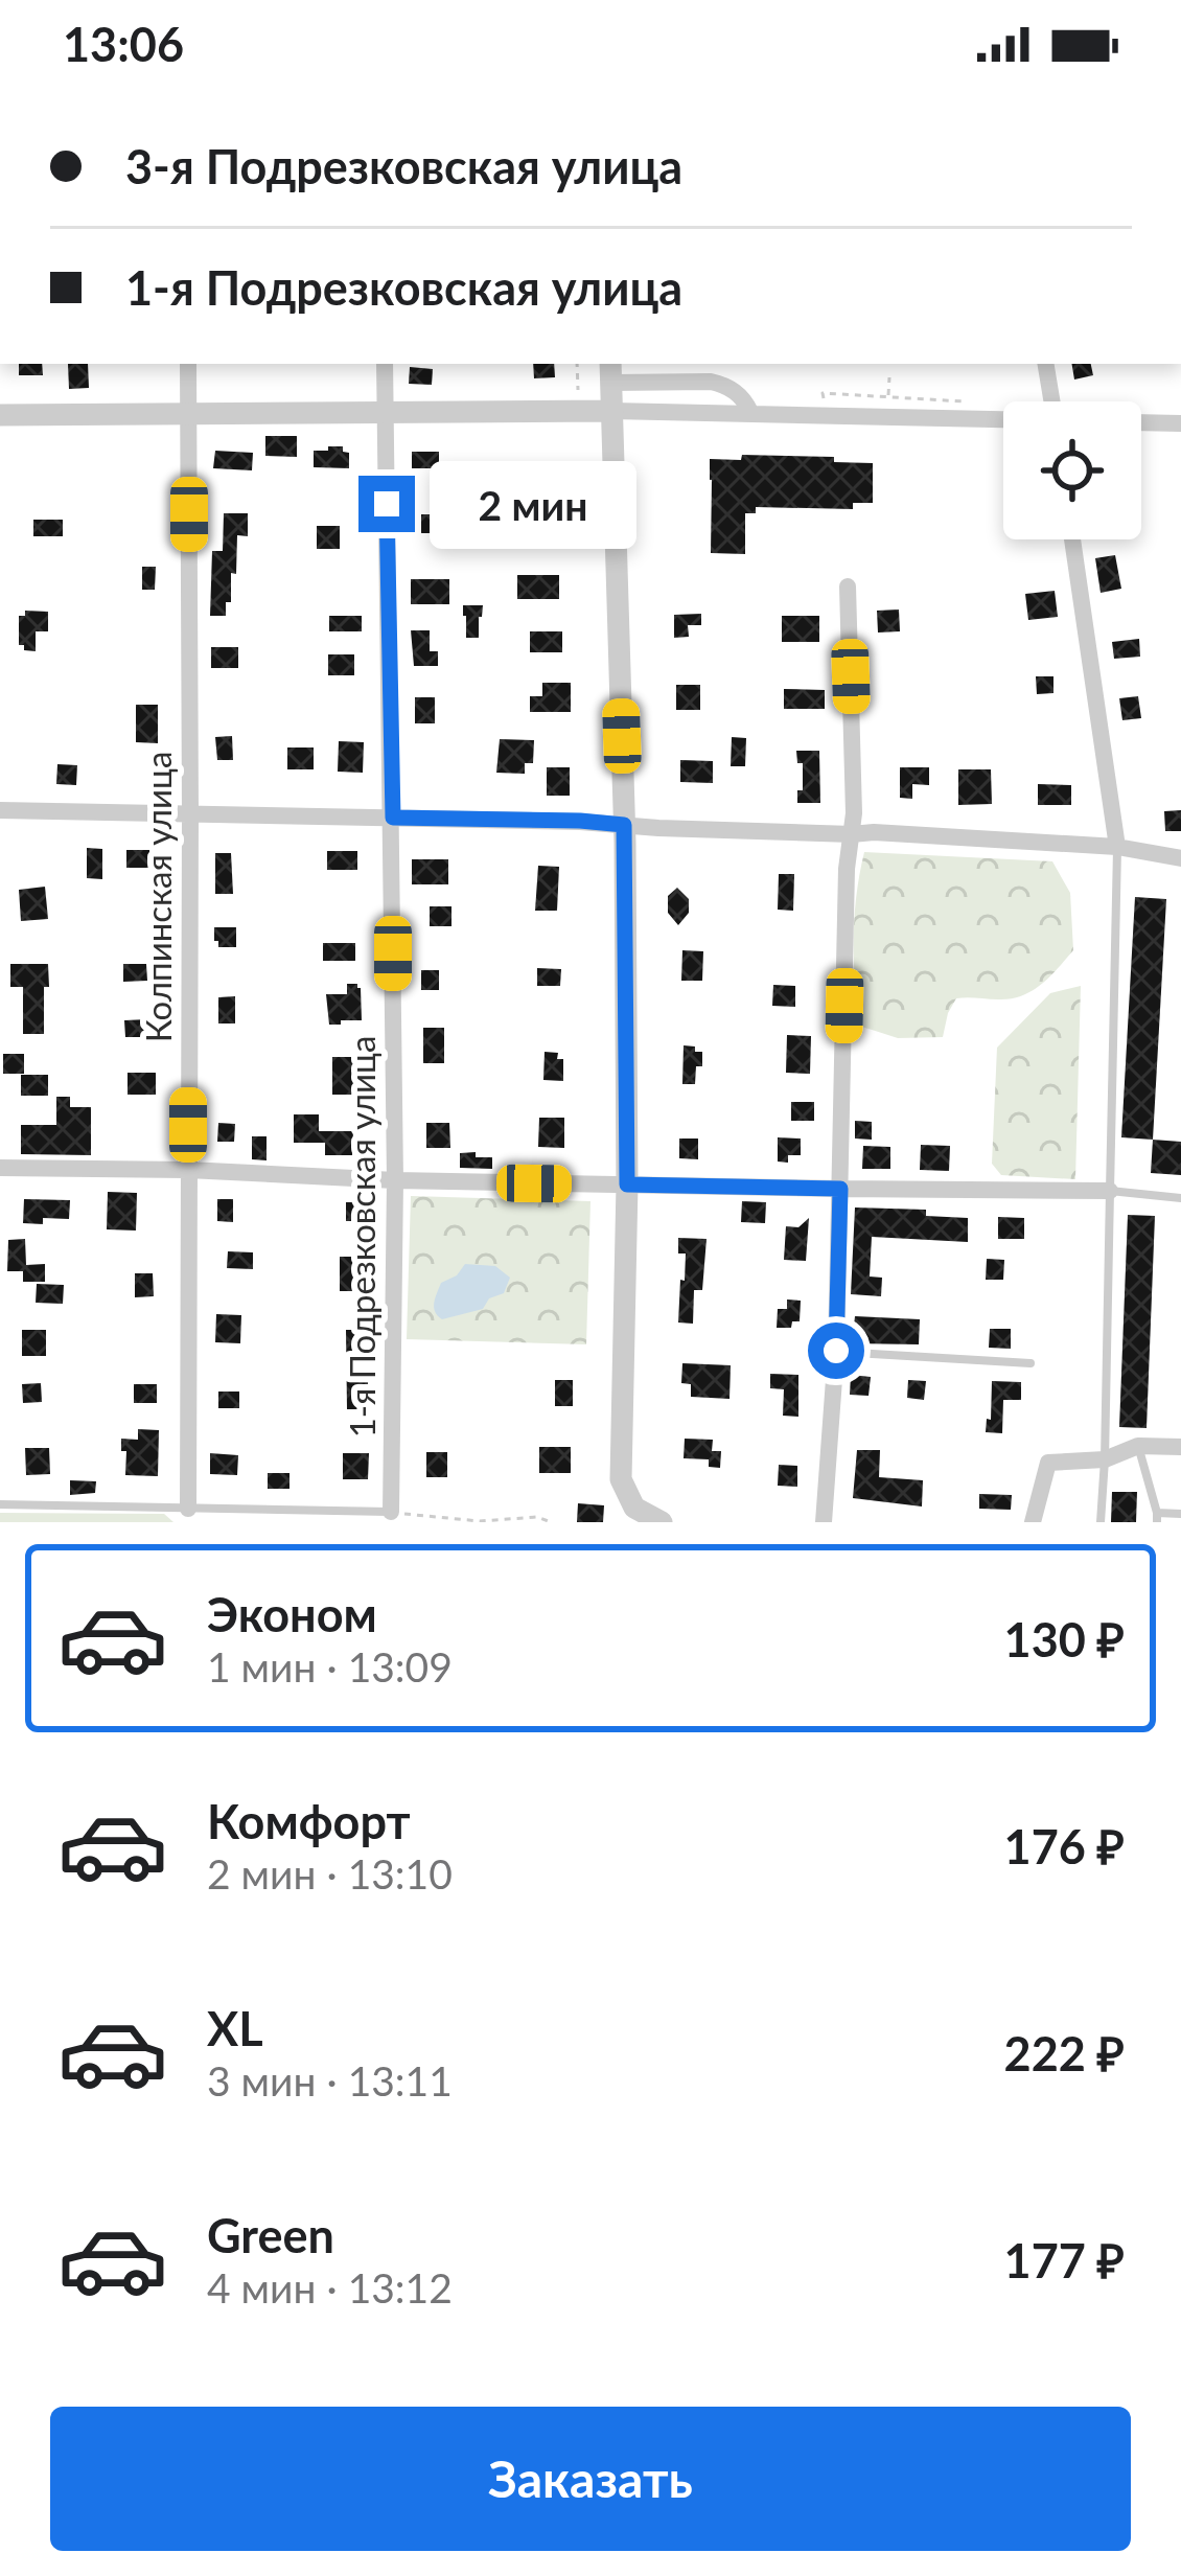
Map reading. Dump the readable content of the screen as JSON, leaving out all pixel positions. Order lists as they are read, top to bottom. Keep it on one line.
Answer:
{"streets":{"street":["Колпинская улица","1-я Подрезковская улица"]},"page":{"status":"13:06","banner":["3-я Подрезковская улица","1-я Подрезковская улица"],"bubble":"2 мин","list":[{"name":"Эконом","note":"1 мин · 13:09","value":"130 ₽"},{"name":"Комфорт","note":"2 мин · 13:10","value":"176 ₽"},{"name":"XL","note":"3 мин · 13:11","value":"222 ₽"},{"name":"Green","note":"4 мин · 13:12","value":"177 ₽"}],"buttons":"Заказать"}}
